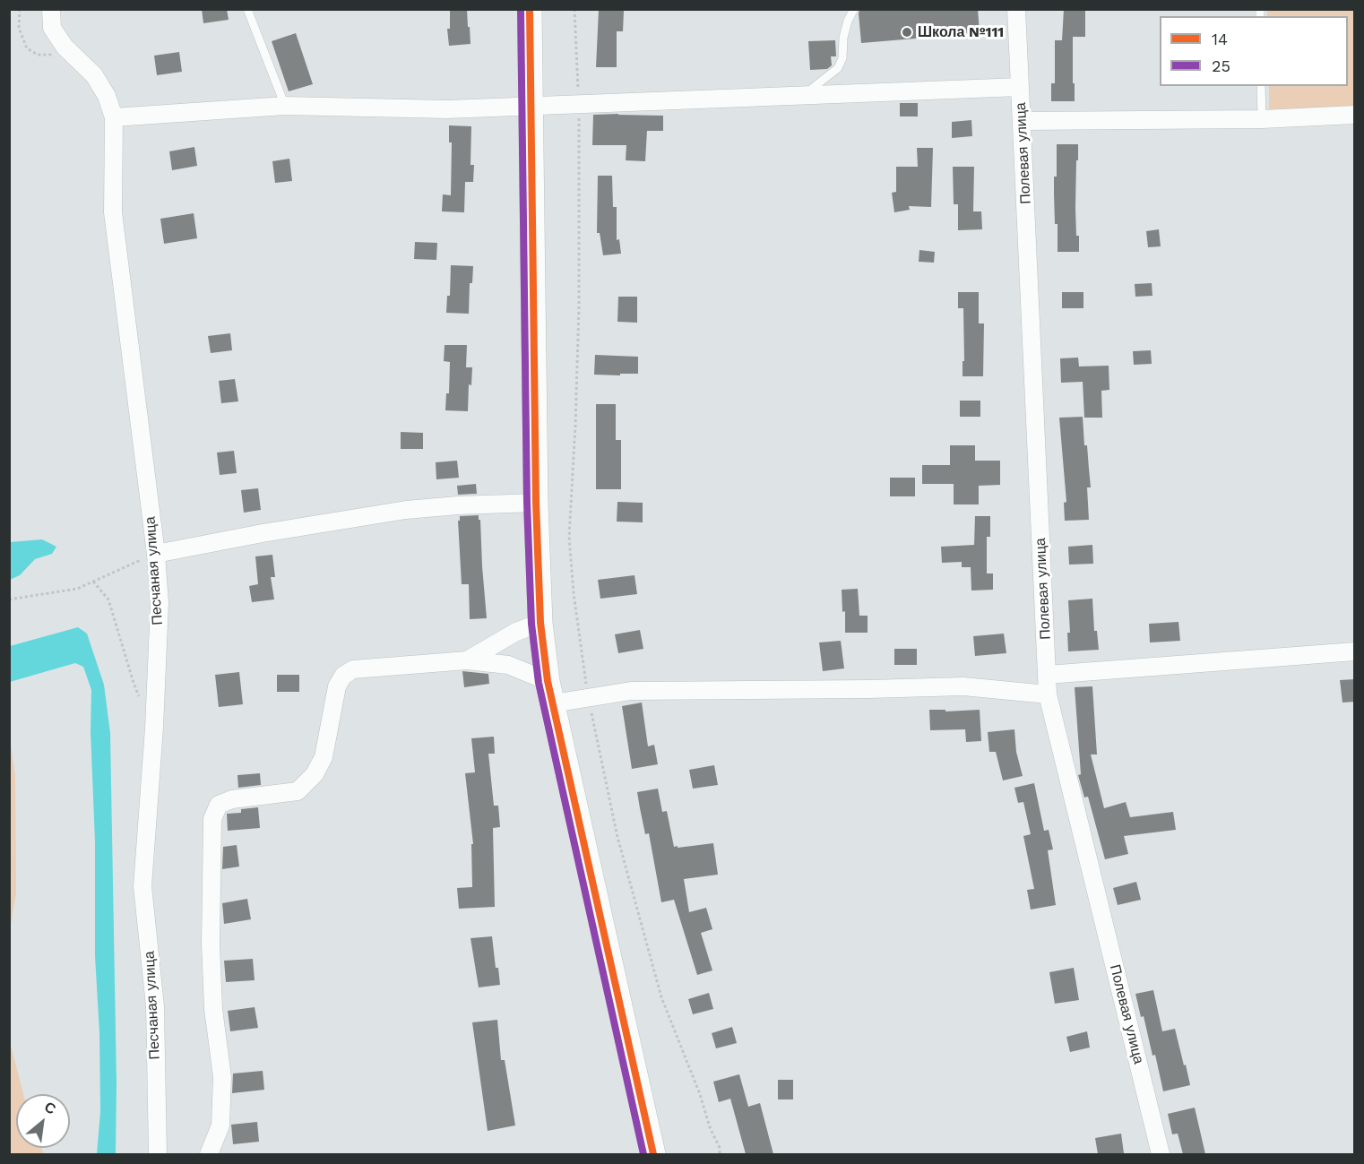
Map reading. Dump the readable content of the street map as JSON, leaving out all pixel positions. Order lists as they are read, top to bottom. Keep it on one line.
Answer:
{"streets":{"street":["Полевая улица","Песчаная улица"]},"places":["Школа №111"],"lines":["transit line 14","transit line 25"],"legend":["14","25"],"north":"top right"}
